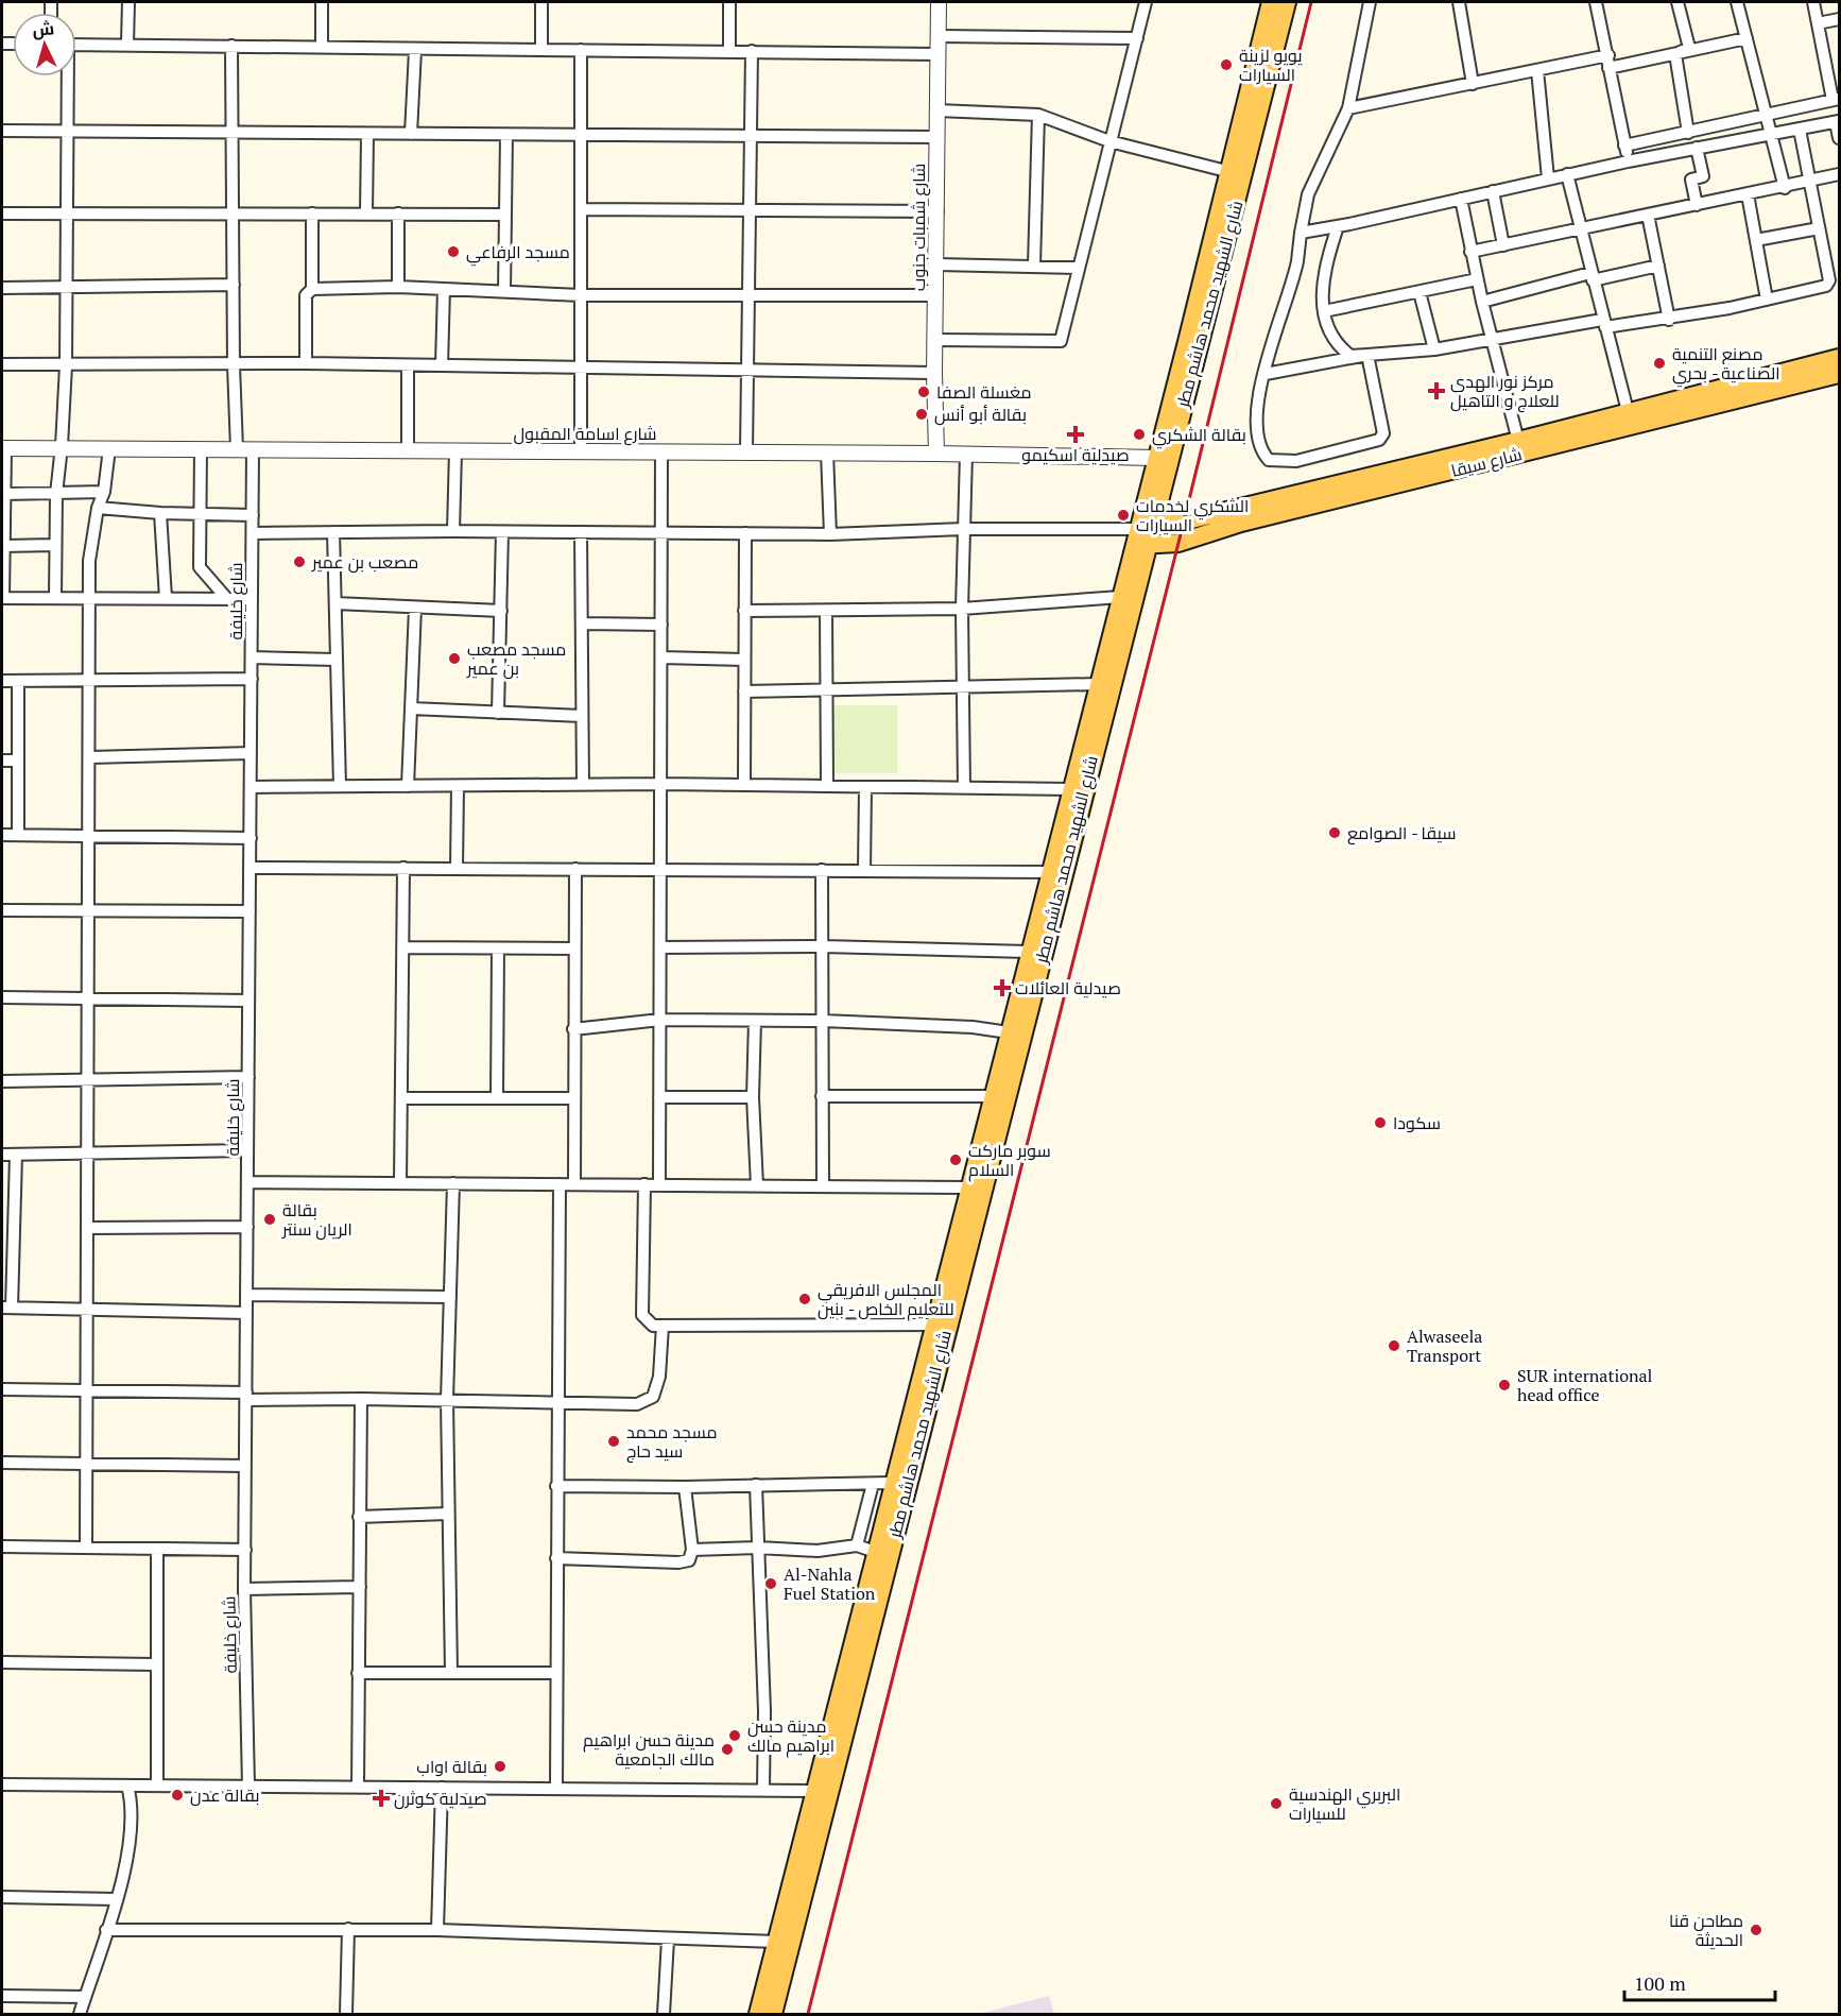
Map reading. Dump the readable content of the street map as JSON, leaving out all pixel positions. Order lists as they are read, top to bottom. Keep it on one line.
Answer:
{"streets":{"main road":["شارع الشهيد محمد هاشم مطر","شارع سيقا"],"street":["شارع شمبات جنوب","شارع اسامة المقبول","شارع خليفة"]},"crossings":[["شارع شمبات جنوب","شارع اسامة المقبول"],["شارع الشهيد محمد هاشم مطر","شارع اسامة المقبول"],["شارع الشهيد محمد هاشم مطر","شارع سيقا"],["شارع اسامة المقبول","شارع خليفة"]],"places":{"other":["يويو لزينة السيارات","مسجد الرفاعي","مصنع التنمية الصناعية - بحري","مغسلة الصفا","بقالة أبو أنس","بقالة الشكري","الشكري لخدمات السيارات","مصعب بن عمير","مسجد مصعب بن عمير","سيقا - الصوامع","سكودا","سوبر ماركت السلام","بقالة الريان سنتر","المجلس الافريقي للتعليم الخاص - بنين","Alwaseela Transport","SUR international head office","مسجد محمد سيد حاج","Al-Nahla Fuel Station","مدينة حسن ابراهيم مالك","مدينة حسن ابراهيم مالك الجامعية","بقالة اواب","بقالة عدن","البربري الهندسية للسيارات","مطاحن قنا الحديثة"],"health":["مركز نور الهدي للعلاج و التاهيل","صيدلية اسكيمو","صيدلية العائلات","صيدلية كوثرن"]},"scale_bar":"100 m","north":"top"}
